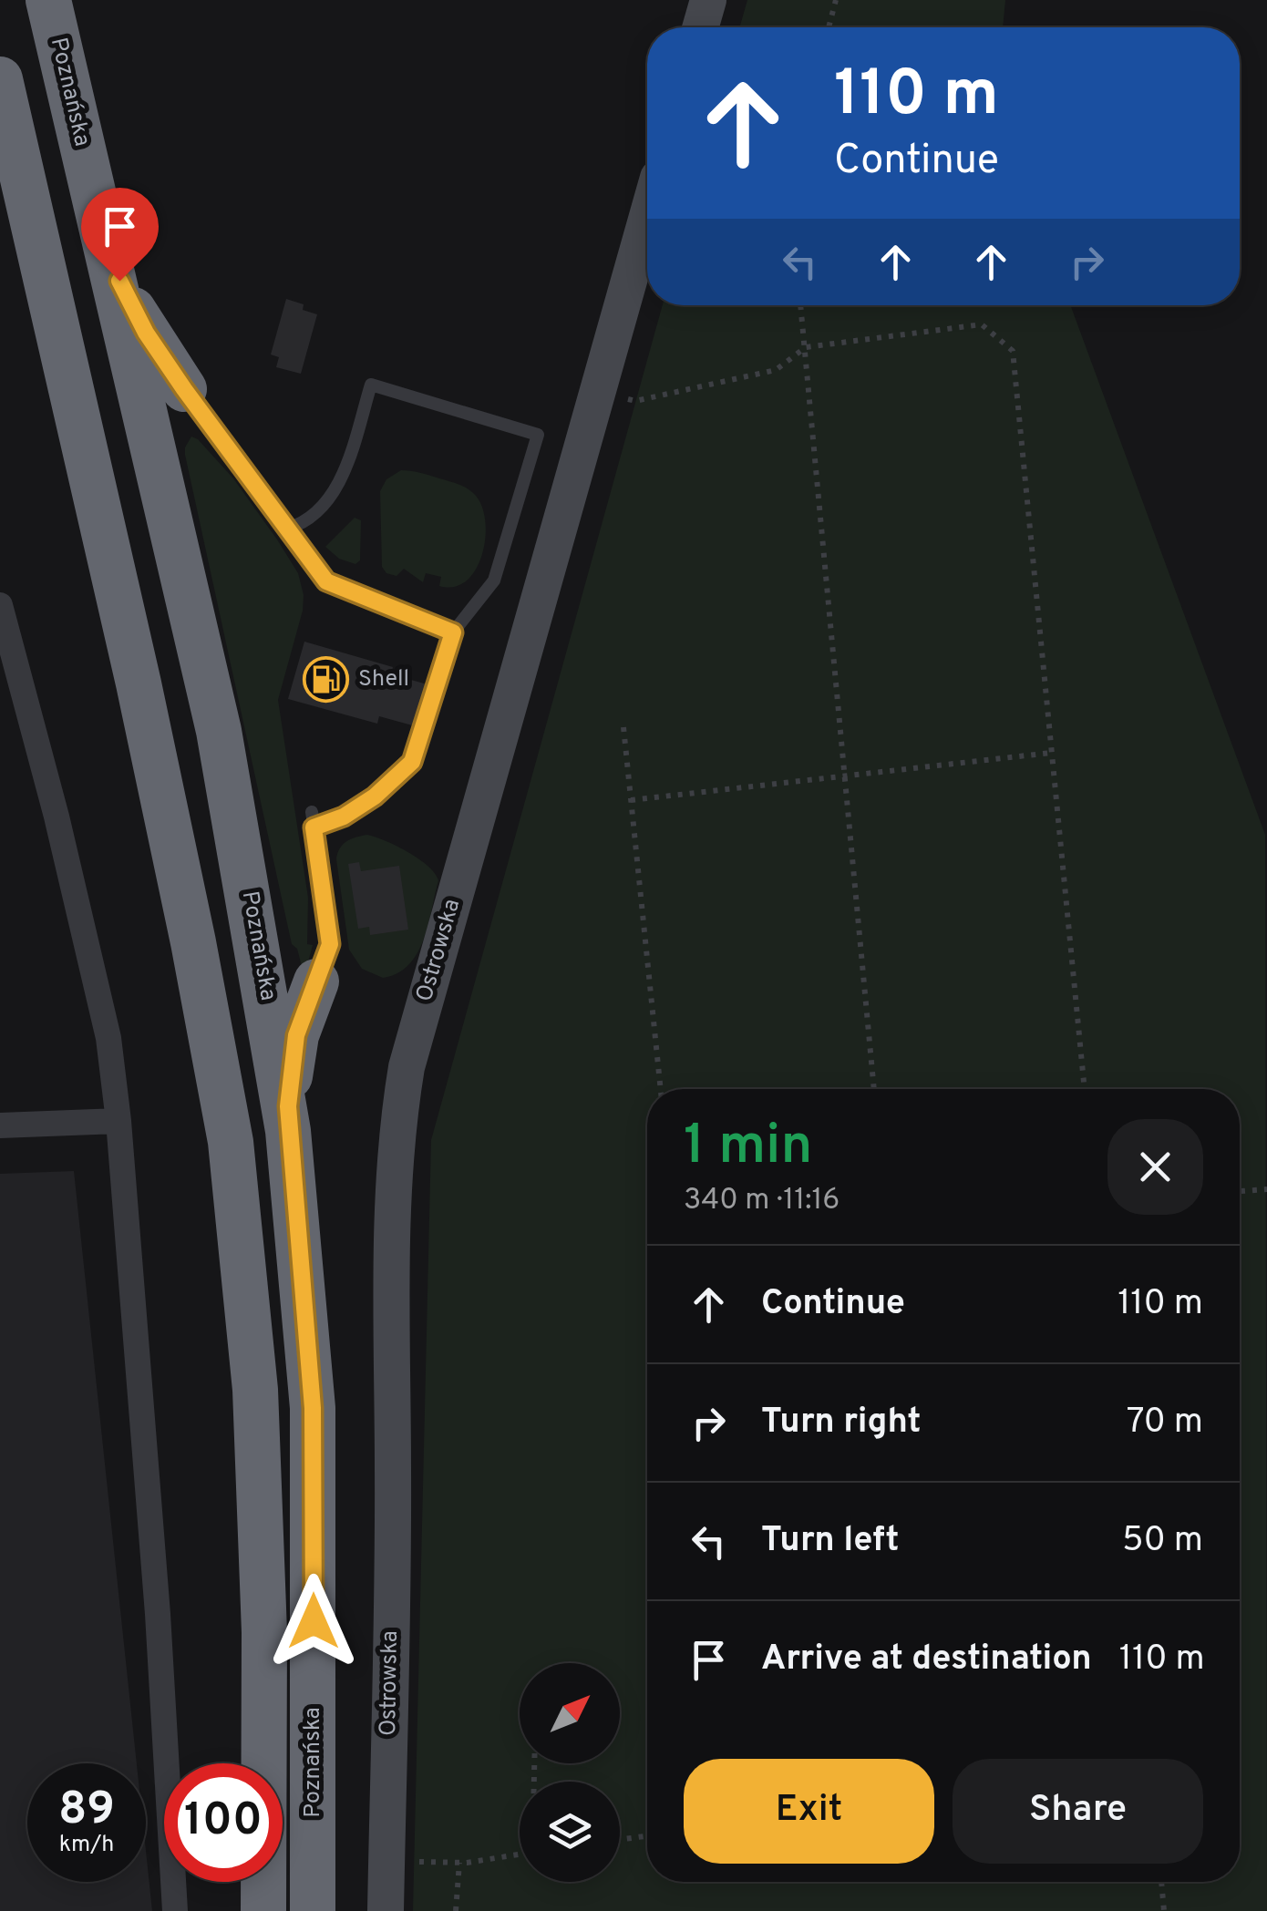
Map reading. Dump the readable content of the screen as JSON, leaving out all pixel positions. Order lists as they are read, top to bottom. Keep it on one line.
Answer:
{"streets":{"highway":["Poznańska"],"street":["Ostrowska"]},"places":{"fuel station":["Shell"]},"north":"top right","page":{"turn":["110 m","Continue"],"heading":["1 min","340 m · 11:16"],"list":[{"name":"Continue","value":"110 m"},{"name":"Turn right","value":"70 m"},{"name":"Turn left","value":"50 m"},{"name":"Arrive at destination","value":"110 m"}],"buttons":["Exit","Share"],"speed":"89 km/h","limit":"100"}}
